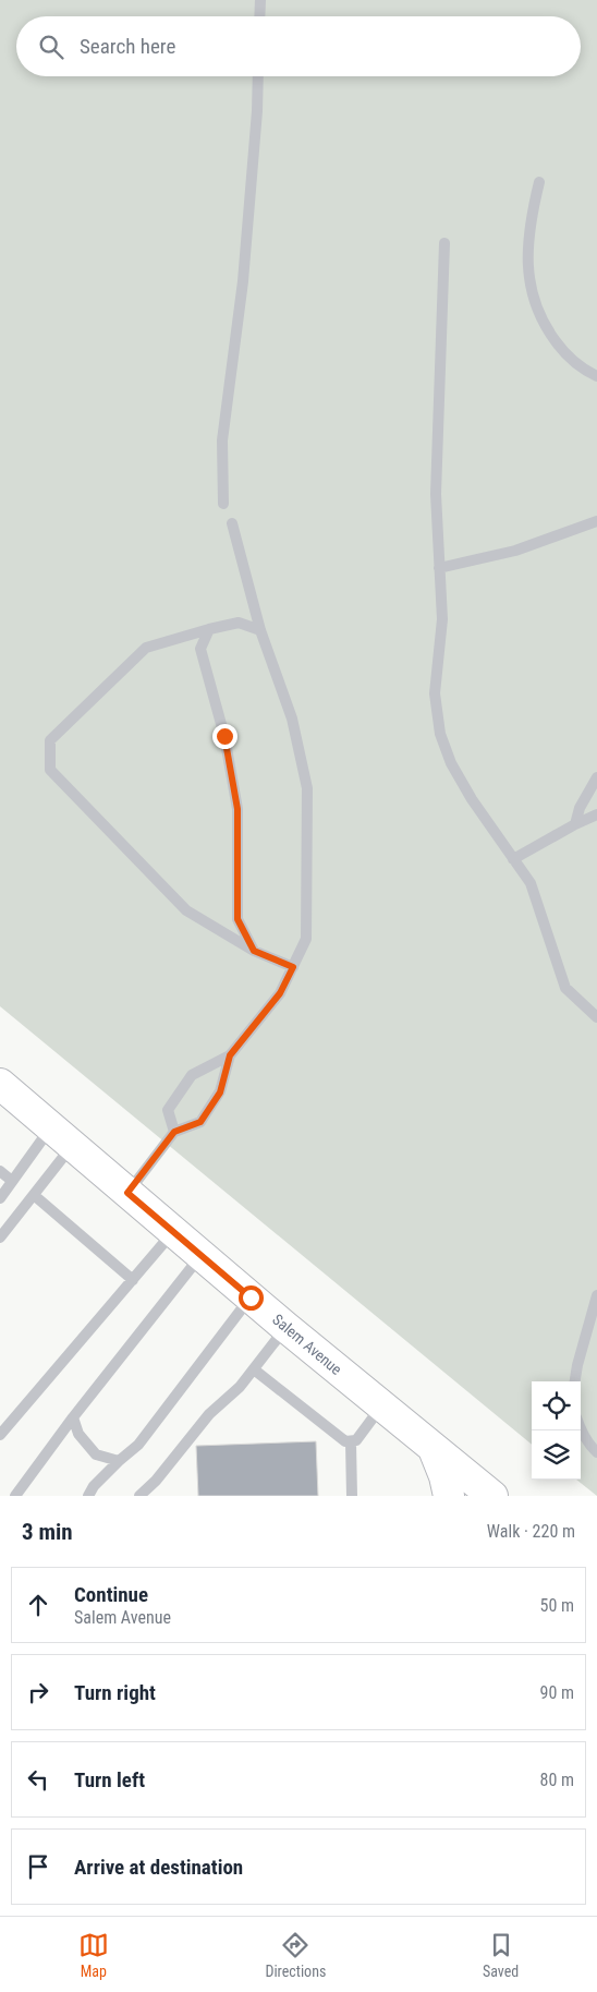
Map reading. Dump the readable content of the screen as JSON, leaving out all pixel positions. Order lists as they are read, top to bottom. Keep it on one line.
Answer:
{"streets":{"main road":["Salem Avenue"]},"page":{"search":"Search here","heading":["3 min","Walk · 220 m"],"list":[["Continue","Salem Avenue","50 m"],["Turn right","90 m"],["Turn left","80 m"],"Arrive at destination"],"nav":["Map","Directions","Saved"]}}
